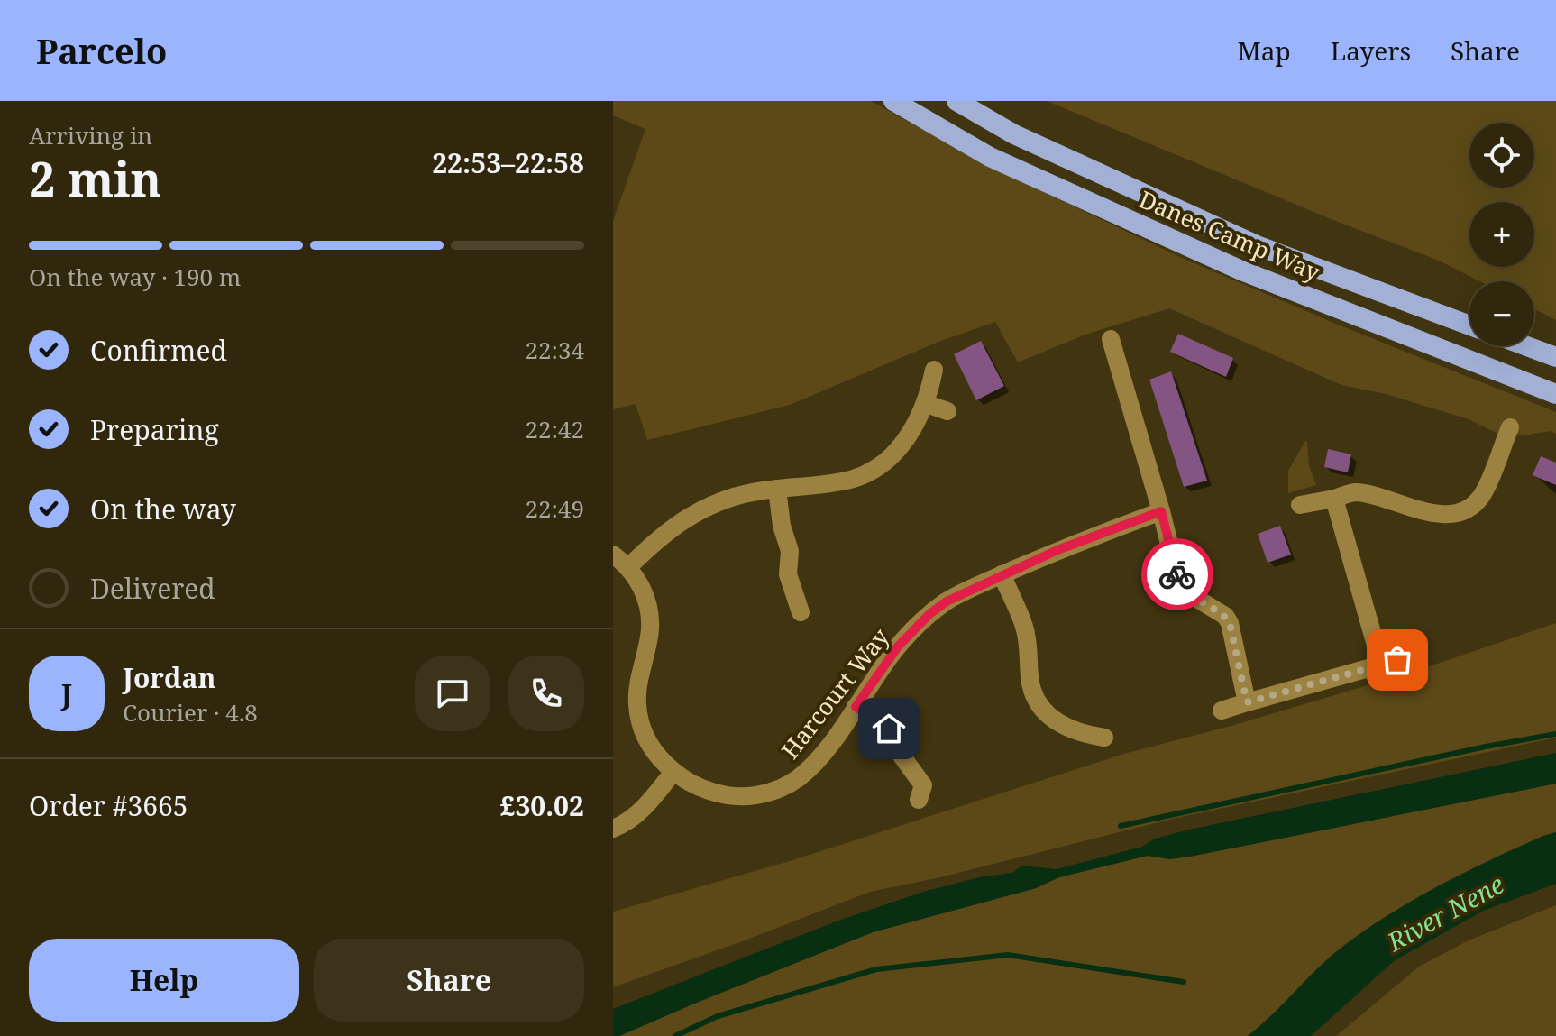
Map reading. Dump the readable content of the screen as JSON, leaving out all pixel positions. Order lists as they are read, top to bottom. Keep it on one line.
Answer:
{"streets":{"highway":["Danes Camp Way"],"street":["Harcourt Way"]},"water":["River Nene"],"page":{"header":"Parcelo","nav":["Map","Layers","Share"],"heading":["2 min","Arriving in","22:53–22:58"],"panel":["Jordan","Courier · 4.8","Order #3665","£30.02"],"map_buttons":["+","−"],"bar":"On the way · 190 m","list":[["Confirmed","22:34"],["Preparing","22:42"],["On the way","22:49"],"Delivered"],"round":"J","buttons":["Help","Share"]}}
